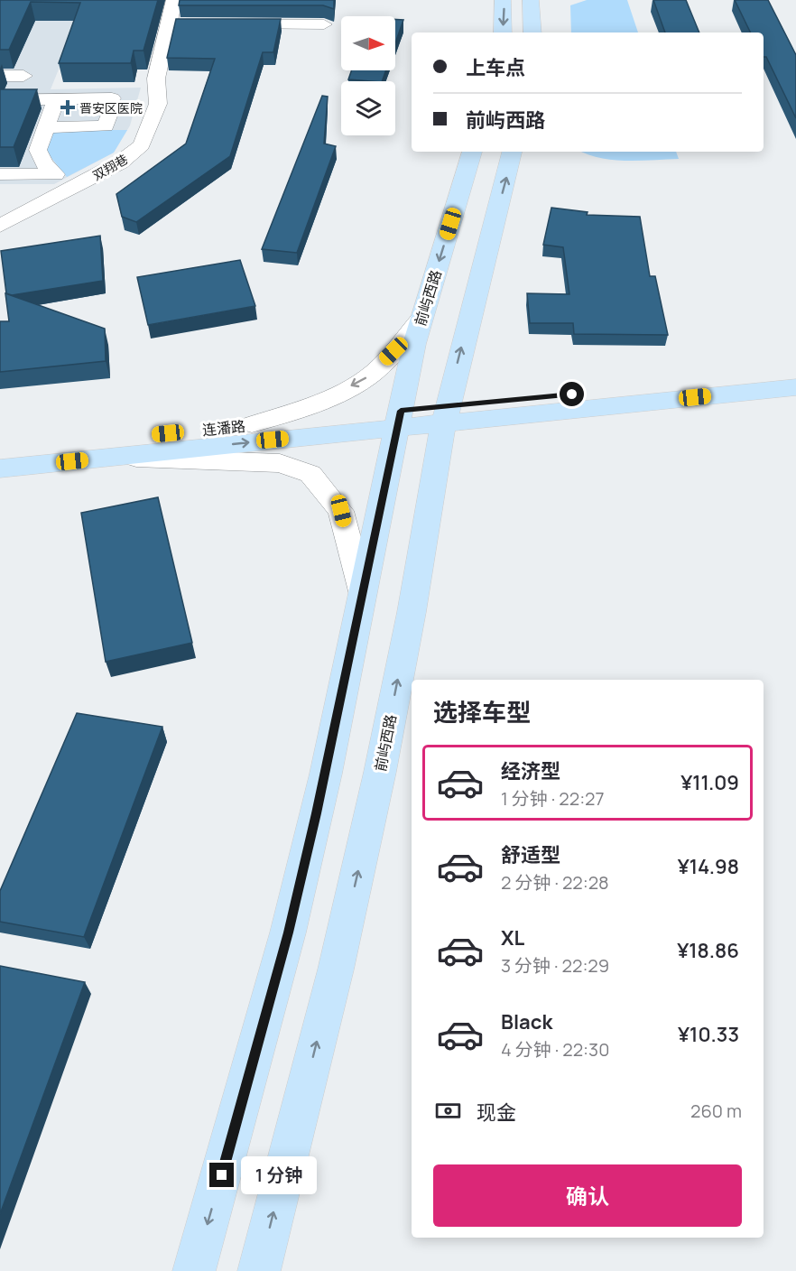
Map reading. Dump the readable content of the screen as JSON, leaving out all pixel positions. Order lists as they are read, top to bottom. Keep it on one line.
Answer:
{"streets":{"main road":["前屿西路","连潘路"],"street":["双翔巷"]},"crossings":[["前屿西路","连潘路"]],"places":{"health":["晋安区医院"]},"north":"right","page":{"banner":["上车点","前屿西路"],"heading":"选择车型","list":[{"name":"经济型","note":"1 分钟 · 22:27","value":"¥11.09"},{"name":"舒适型","note":"2 分钟 · 22:28","value":"¥14.98"},{"name":"XL","note":"3 分钟 · 22:29","value":"¥18.86"},{"name":"Black","note":"4 分钟 · 22:30","value":"¥10.33"}],"pay":["现金","260 m"],"buttons":"确认","bubble":"1 分钟"}}
